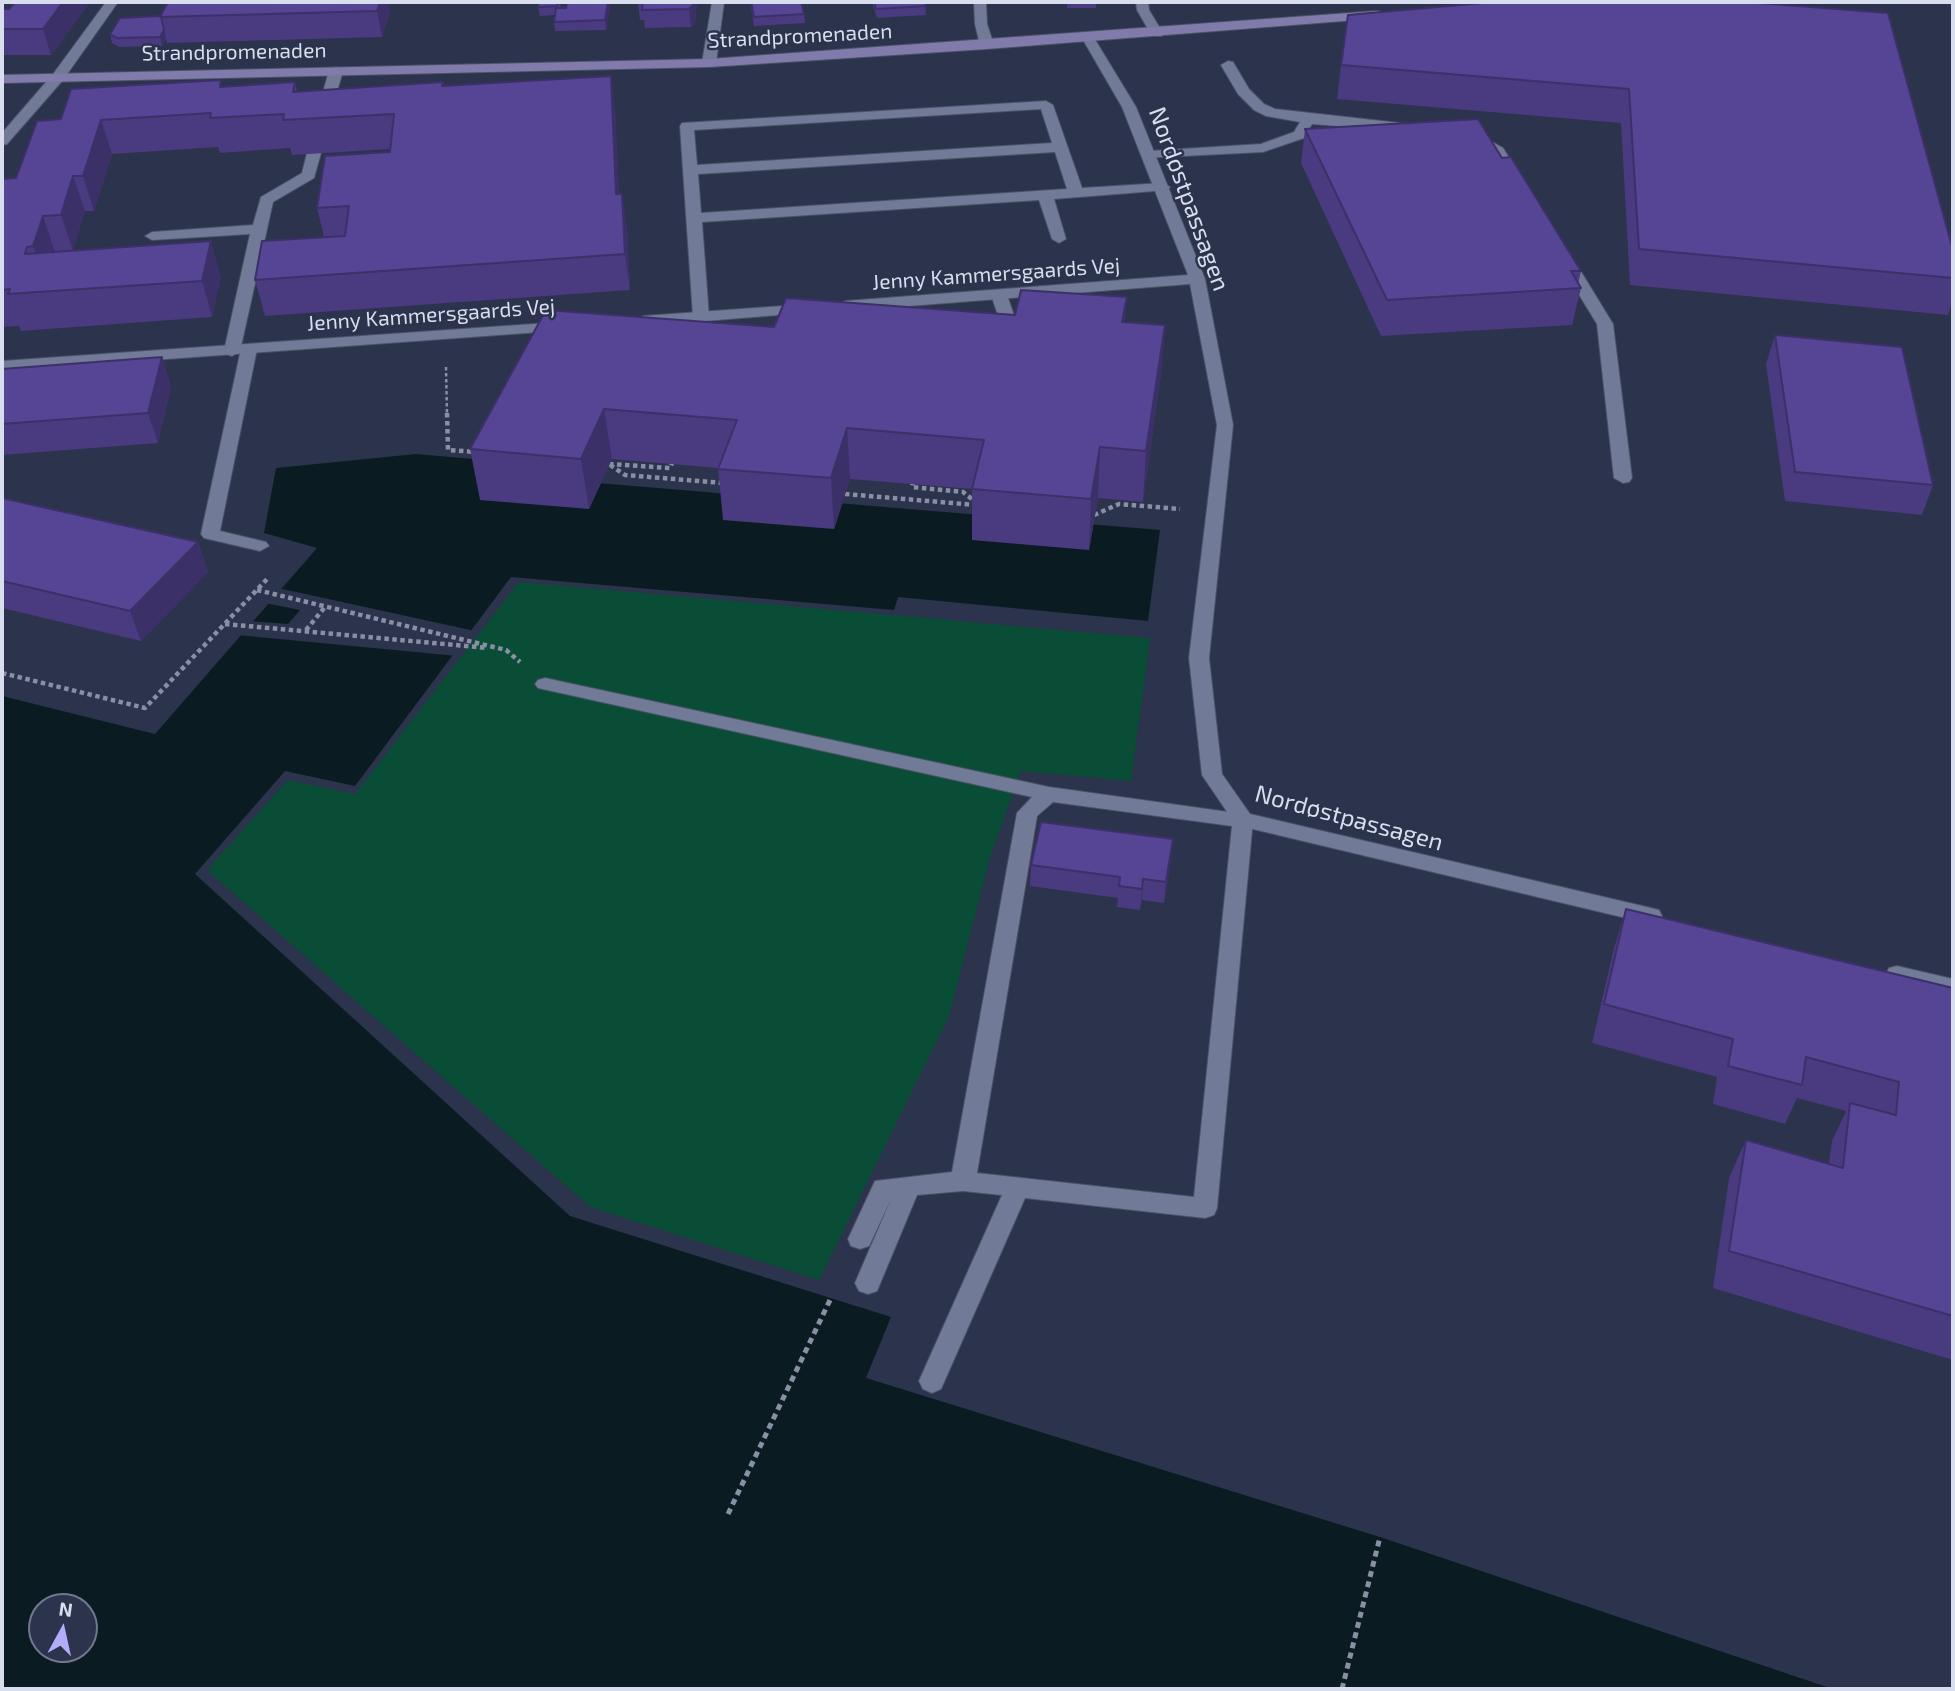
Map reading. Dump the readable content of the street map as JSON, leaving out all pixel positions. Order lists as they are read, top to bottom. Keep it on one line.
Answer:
{"streets":{"street":["Strandpromenaden","Nordøstpassagen","Jenny Kammersgaards Vej"]},"crossings":[["Strandpromenaden","Nordøstpassagen"],["Nordøstpassagen","Jenny Kammersgaards Vej"]],"north":"top"}
